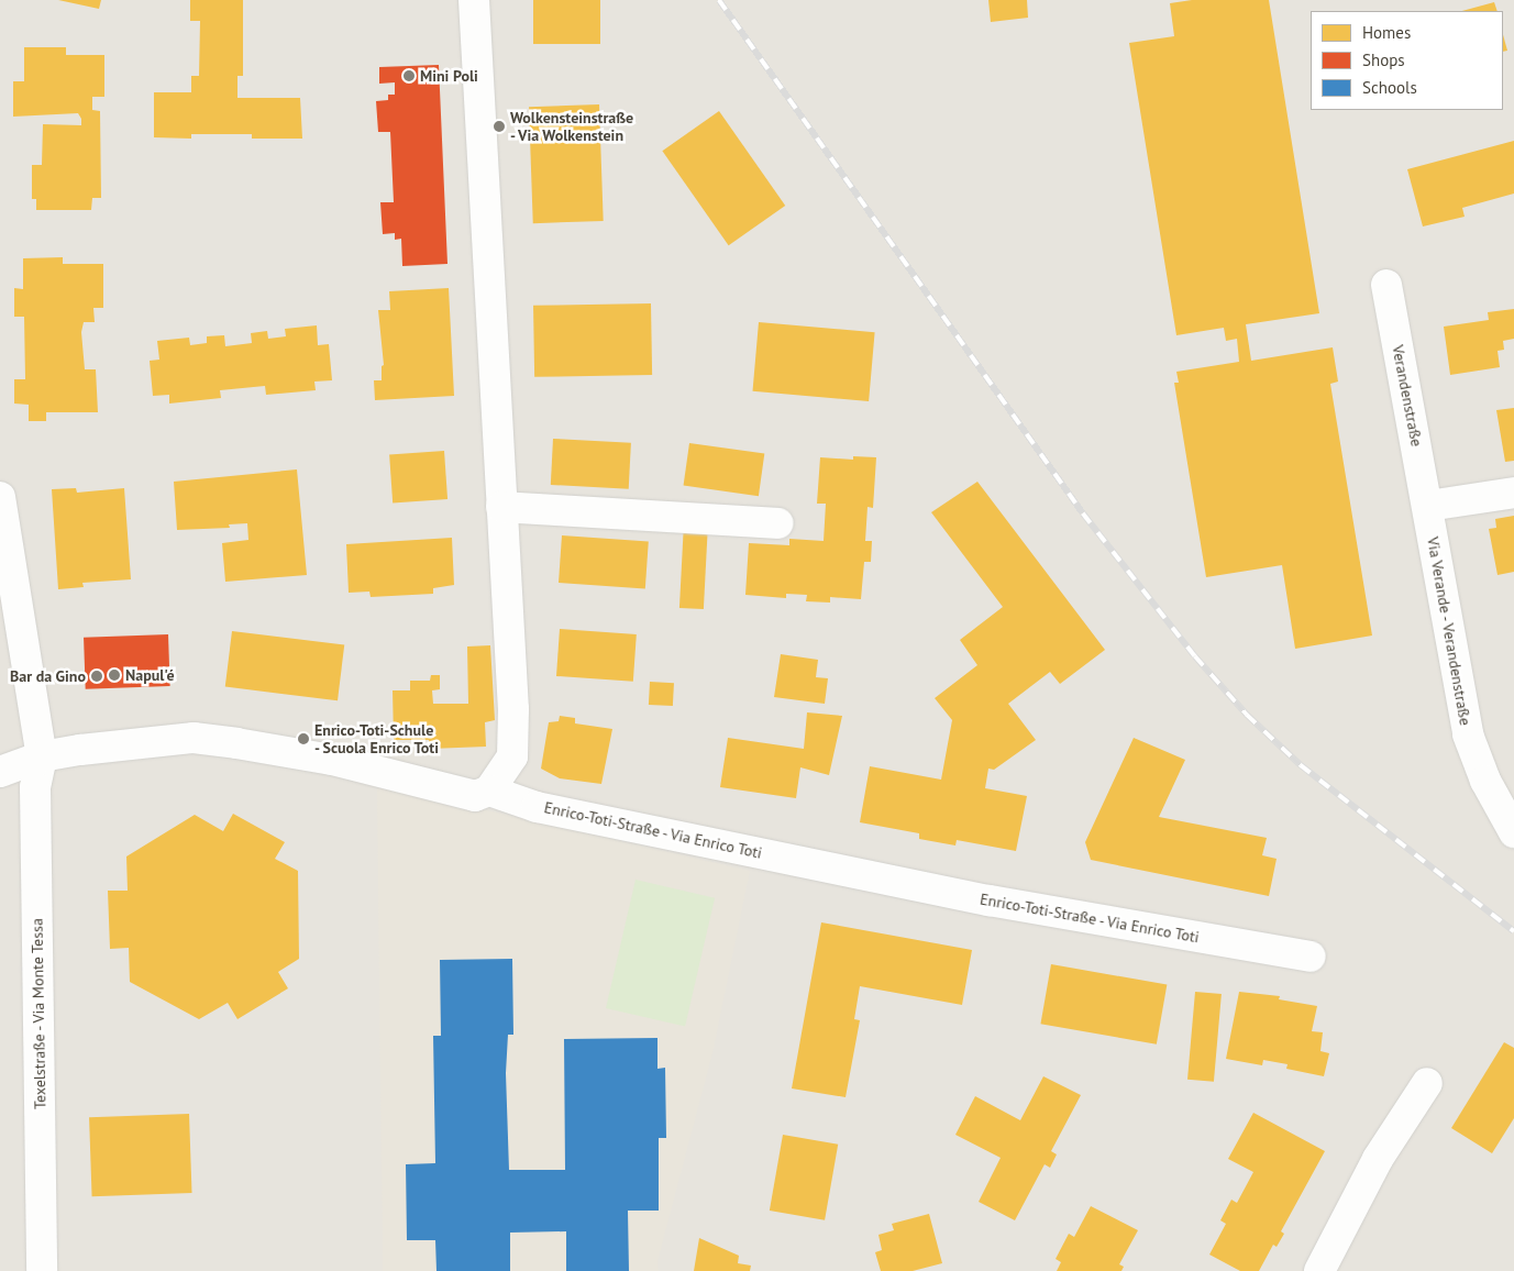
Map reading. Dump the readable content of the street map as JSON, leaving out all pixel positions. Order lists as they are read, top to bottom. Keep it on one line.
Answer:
{"streets":{"street":["Verandenstraße","Via Verande - Verandenstraße","Enrico-Toti-Straße - Via Enrico Toti","Texelstraße - Via Monte Tessa"]},"crossings":[["Verandenstraße","Via Verande - Verandenstraße"],["Enrico-Toti-Straße - Via Enrico Toti","Texelstraße - Via Monte Tessa"]],"places":["Mini Poli","Wolkensteinstraße - Via Wolkenstein","Napul'é","Bar da Gino","Enrico-Toti-Schule - Scuola Enrico Toti"],"legend":["Homes","Shops","Schools"]}
